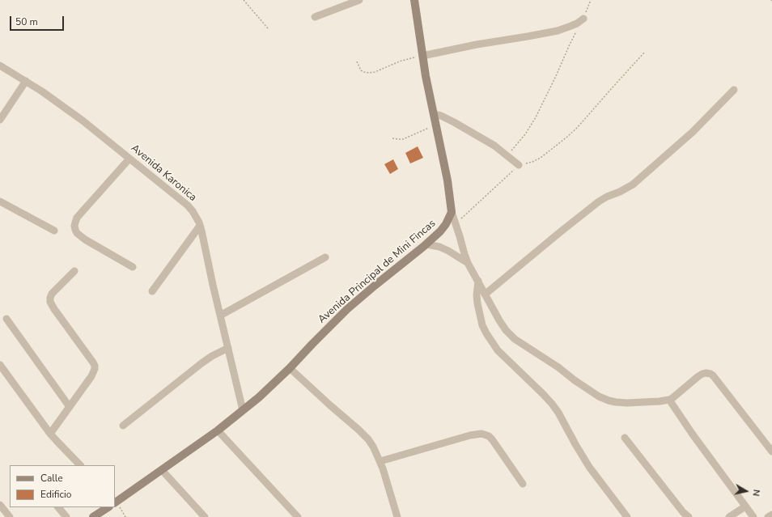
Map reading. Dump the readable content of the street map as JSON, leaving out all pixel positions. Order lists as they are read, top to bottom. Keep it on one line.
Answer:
{"streets":{"street":["Avenida Karonica","Avenida Principal de Mini Fincas"]},"crossings":[["Avenida Karonica","Avenida Principal de Mini Fincas"]],"legend":["Calle","Edificio"],"scale_bar":"50 m","north":"right"}
